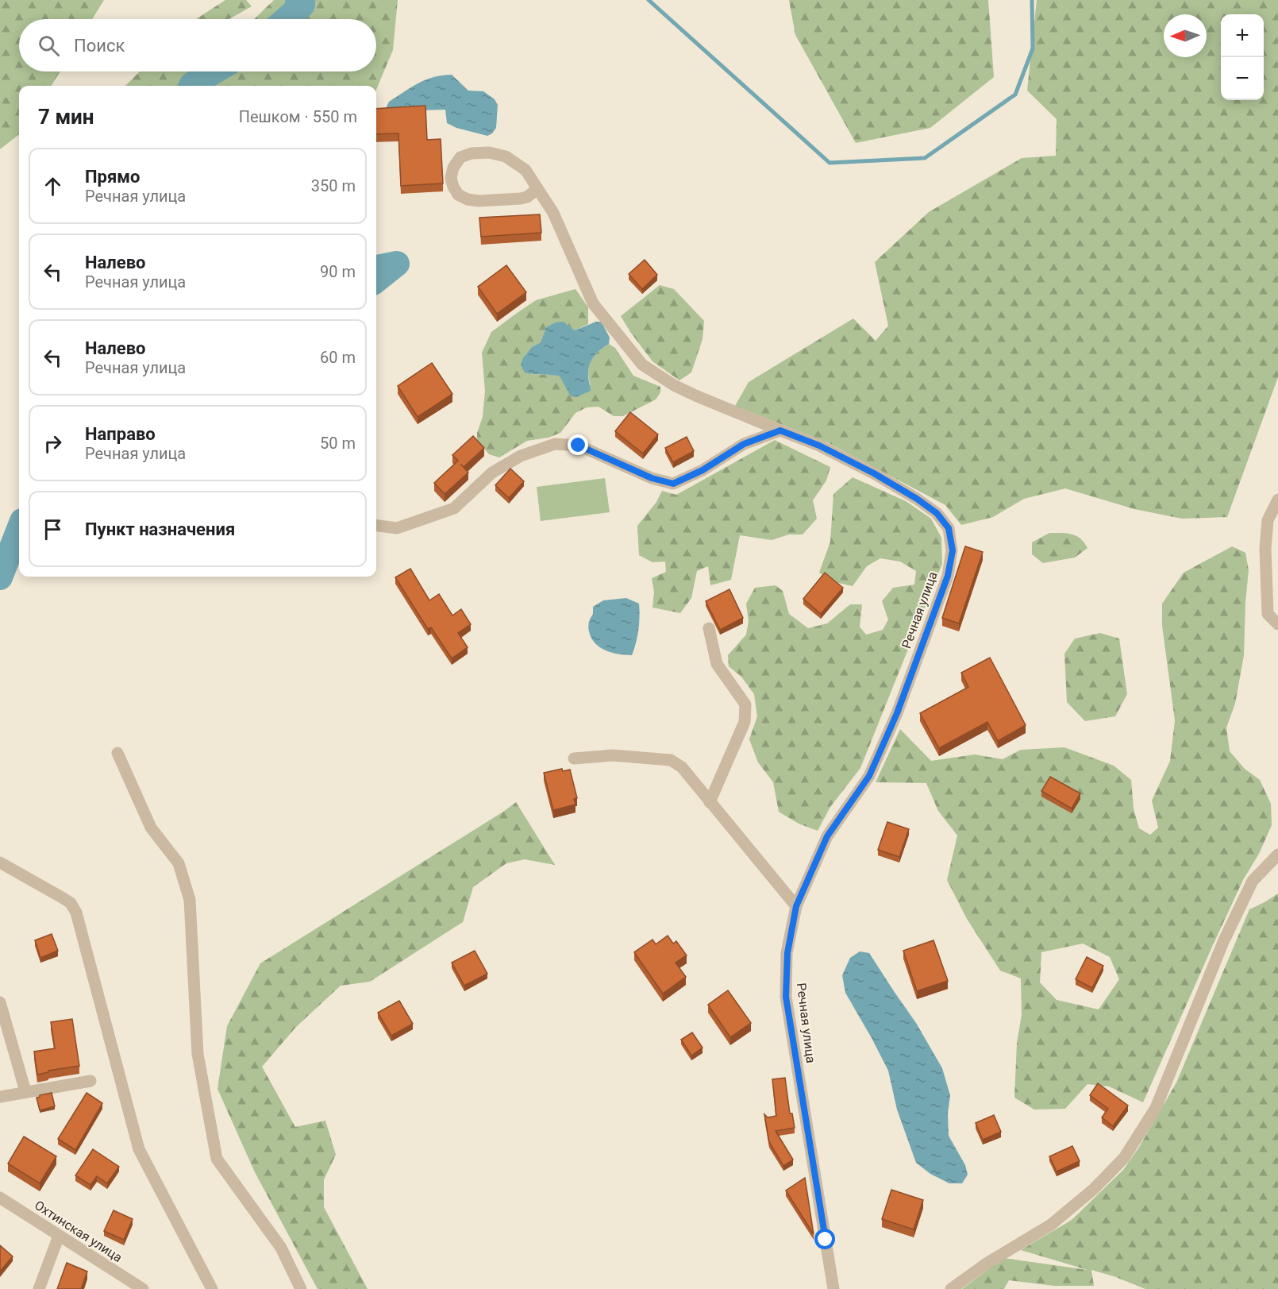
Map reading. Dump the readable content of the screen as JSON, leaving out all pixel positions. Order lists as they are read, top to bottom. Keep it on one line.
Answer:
{"streets":{"street":["Речная улица","Охтинская улица"]},"north":"left","page":{"map_buttons":["+","−"],"search":"Поиск","heading":["7 мин","Пешком · 550 m"],"list":[["Прямо","Речная улица","350 m"],["Налево","Речная улица","90 m"],["Налево","Речная улица","60 m"],["Направо","Речная улица","50 m"],"Пункт назначения"]}}
